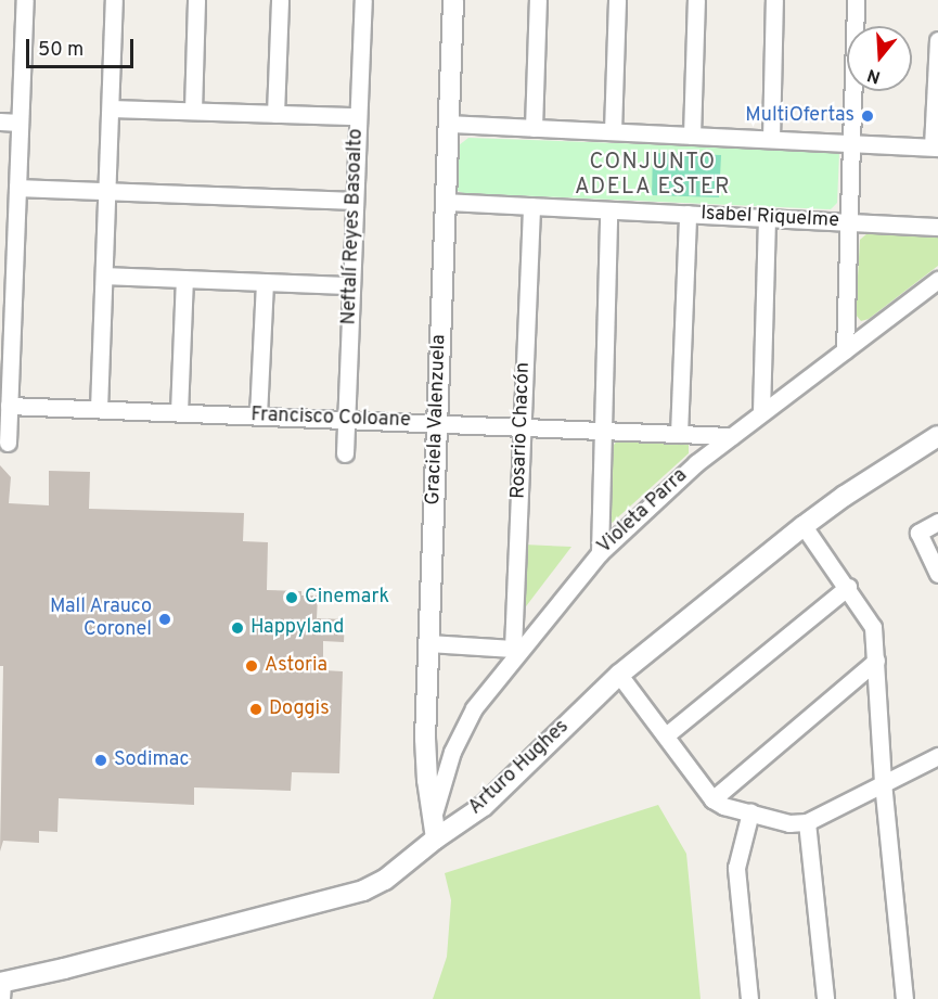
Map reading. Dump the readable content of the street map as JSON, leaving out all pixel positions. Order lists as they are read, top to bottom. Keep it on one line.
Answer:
{"streets":{"street":["Isabel Riquelme","Neftalí Reyes Basoalto","Francisco Coloane","Graciela Valenzuela","Rosario Chacón","Violeta Parra","Arturo Hughes"]},"crossings":[["Isabel Riquelme","Graciela Valenzuela"],["Isabel Riquelme","Rosario Chacón"],["Neftalí Reyes Basoalto","Francisco Coloane"],["Francisco Coloane","Graciela Valenzuela"],["Francisco Coloane","Rosario Chacón"],["Francisco Coloane","Violeta Parra"],["Graciela Valenzuela","Violeta Parra"],["Graciela Valenzuela","Arturo Hughes"],["Rosario Chacón","Violeta Parra"]],"districts":["CONJUNTO ADELA ESTER"],"places":["MultiOfertas","Cinemark","Mall Arauco Coronel","Happyland","Astoria","Doggis","Sodimac"],"scale_bar":"50 m","north":"bottom"}
